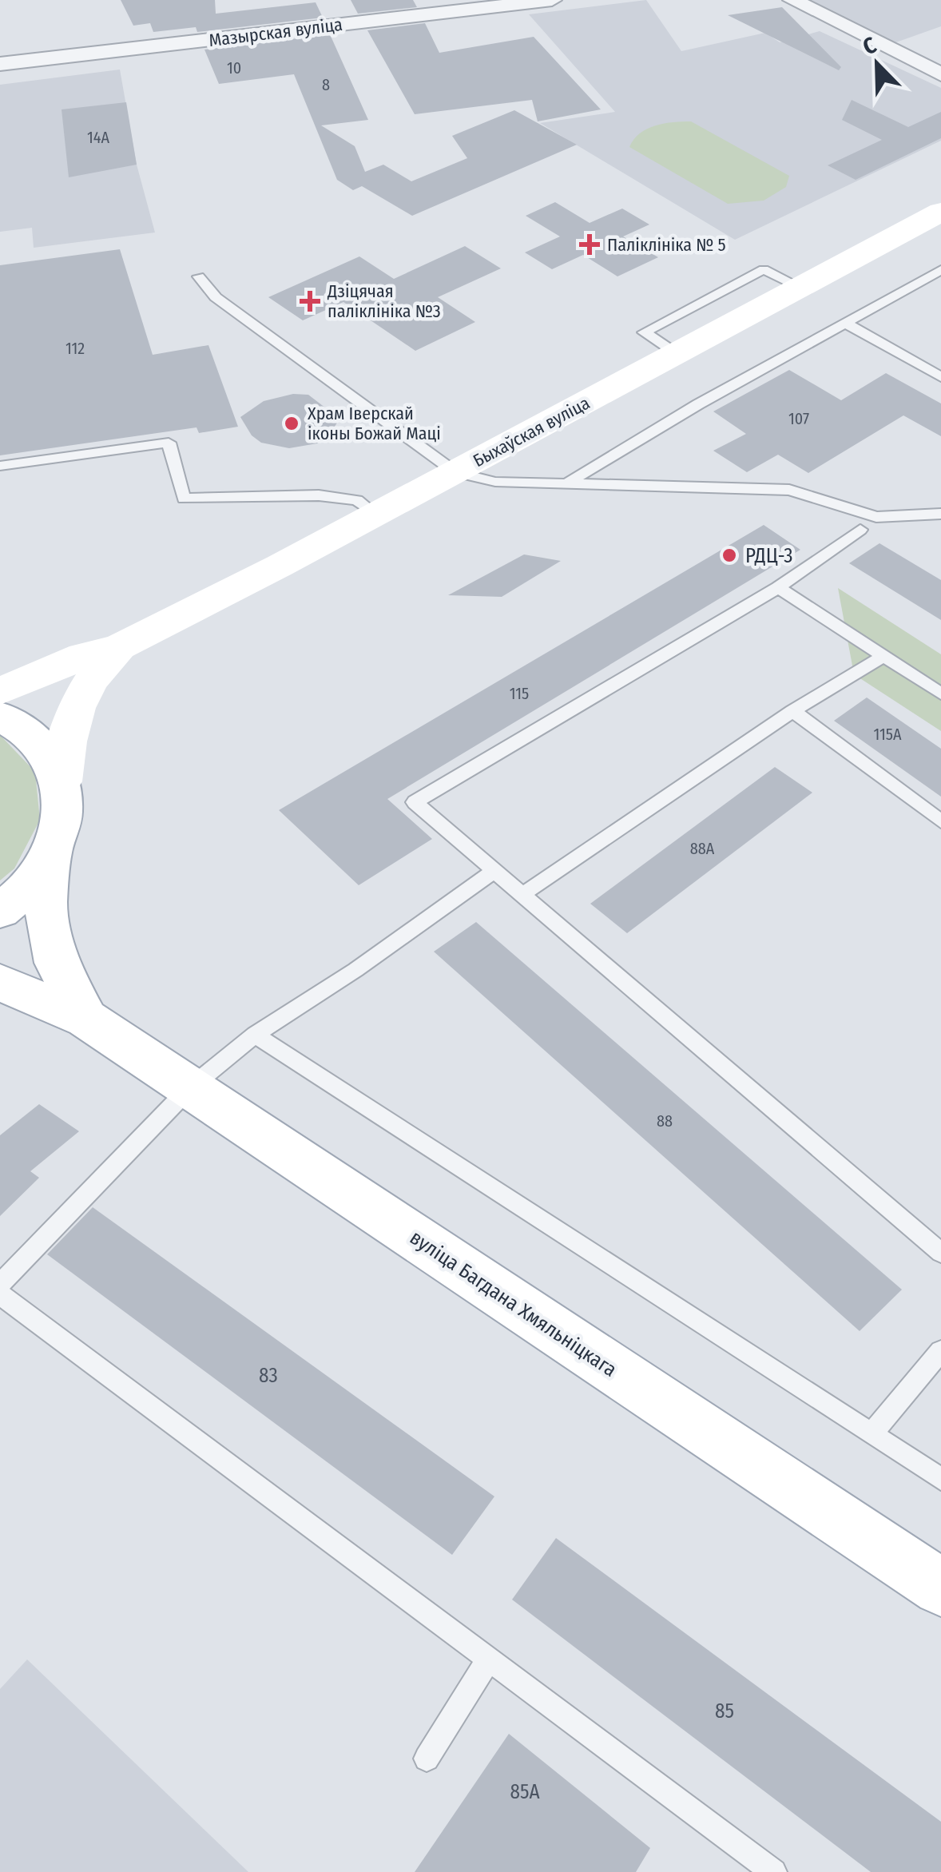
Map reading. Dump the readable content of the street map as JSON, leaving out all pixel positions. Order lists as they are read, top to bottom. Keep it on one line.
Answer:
{"streets":{"main road":["Быхаўская вуліца","вуліца Багдана Хмяльніцкага"],"street":["Мазырская вуліца"]},"crossings":[["Быхаўская вуліца","вуліца Багдана Хмяльніцкага"]],"places":{"health":["Паліклініка № 5","Дзіцячая паліклініка №3"],"other":["Храм Іверскай іконы Божай Маці","РДЦ-3"]},"house_numbers":["10","8","14А","112","107","115","115А","88А","88","83","85","85А"],"north":"top left"}
